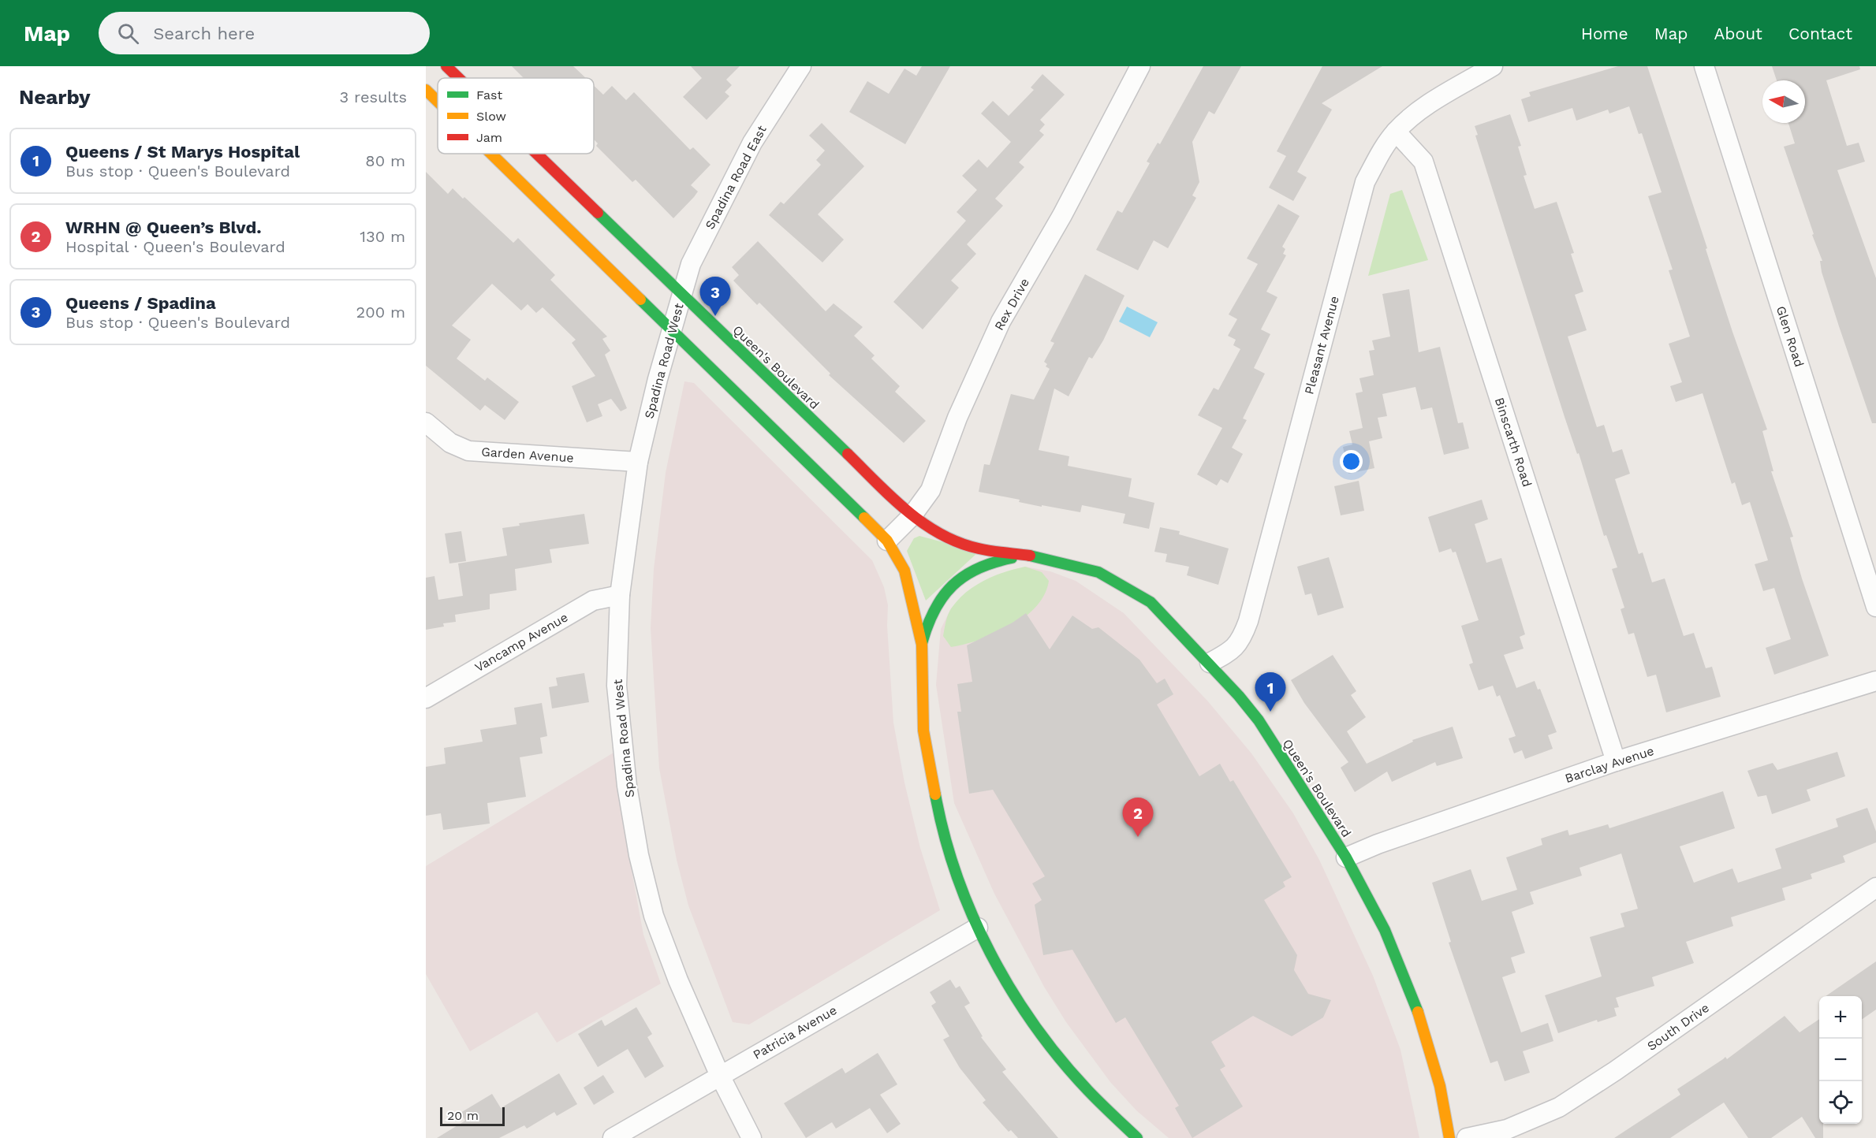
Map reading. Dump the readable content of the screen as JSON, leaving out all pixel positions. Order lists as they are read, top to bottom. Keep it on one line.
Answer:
{"streets":{"street":["Spadina Road East","Rex Drive","Glen Road","Pleasant Avenue","Spadina Road West","Queen's Boulevard","Binscarth Road","Garden Avenue","Vancamp Avenue","Barclay Avenue","South Drive","Patricia Avenue"]},"crossings":[["Spadina Road East","Spadina Road West"],["Spadina Road East","Queen's Boulevard"],["Rex Drive","Queen's Boulevard"],["Pleasant Avenue","Queen's Boulevard"],["Pleasant Avenue","Binscarth Road"],["Spadina Road West","Queen's Boulevard"],["Spadina Road West","Garden Avenue"],["Spadina Road West","Vancamp Avenue"],["Spadina Road West","Patricia Avenue"],["Queen's Boulevard","Barclay Avenue"],["Queen's Boulevard","Patricia Avenue"],["Binscarth Road","Barclay Avenue"]],"legend":["Fast","Slow","Jam"],"scale_bar":"20 m","north":"left","page":{"header":"Map","search":"Search here","nav":["Home","Map","About","Contact"],"heading":["Nearby","3 results"],"list":[{"mark":"1","name":"Queens / St Marys Hospital","note":"Bus stop · Queen's Boulevard","value":"80 m"},{"mark":"2","name":"WRHN @ Queen’s Blvd.","note":"Hospital · Queen's Boulevard","value":"130 m"},{"mark":"3","name":"Queens / Spadina","note":"Bus stop · Queen's Boulevard","value":"200 m"}],"pins":["3","1","2"],"map_buttons":["+","−"],"scale":"20 m"}}
